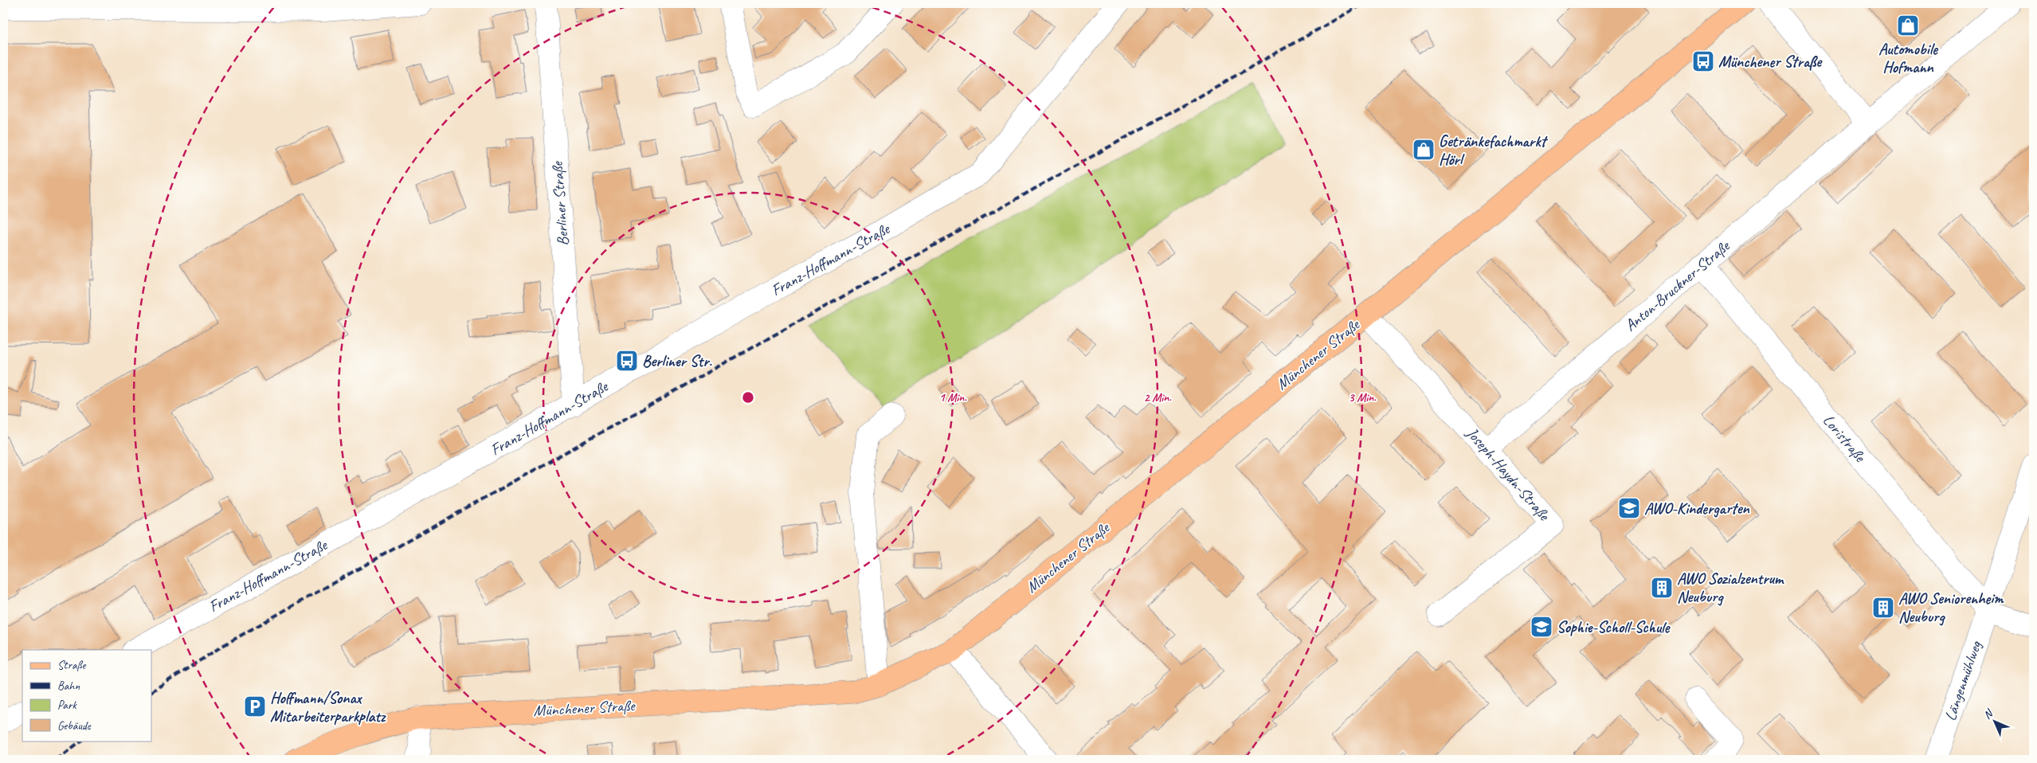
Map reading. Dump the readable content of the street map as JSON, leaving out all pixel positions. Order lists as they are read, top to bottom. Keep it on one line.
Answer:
{"streets":{"main road":["Münchener Straße"],"street":["Berliner Straße","Franz-Hoffmann-Straße","Anton-Bruckner-Straße","Loristraße","Joseph-Haydn-Straße","Längenmühlweg"]},"crossings":[["Berliner Straße","Franz-Hoffmann-Straße"],["Anton-Bruckner-Straße","Loristraße"],["Anton-Bruckner-Straße","Joseph-Haydn-Straße"],["Münchener Straße","Joseph-Haydn-Straße"],["Loristraße","Längenmühlweg"]],"places":{"shop":["Automobile Hofmann","Getränkefachmarkt Hörl"],"bus stop":["Münchener Straße","Berliner Str."],"school or university":["AWO-Kindergarten","Sophie-Scholl-Schule"],"building":["AWO Sozialzentrum Neuburg","AWO Seniorenheim Neuburg"],"parking":["Hoffmann/Sonax Mitarbeiterparkplatz"]},"legend":["Straße","Bahn","Park","Gebäude"],"north":"top left","rings":["1 Min.","2 Min.","3 Min."]}
